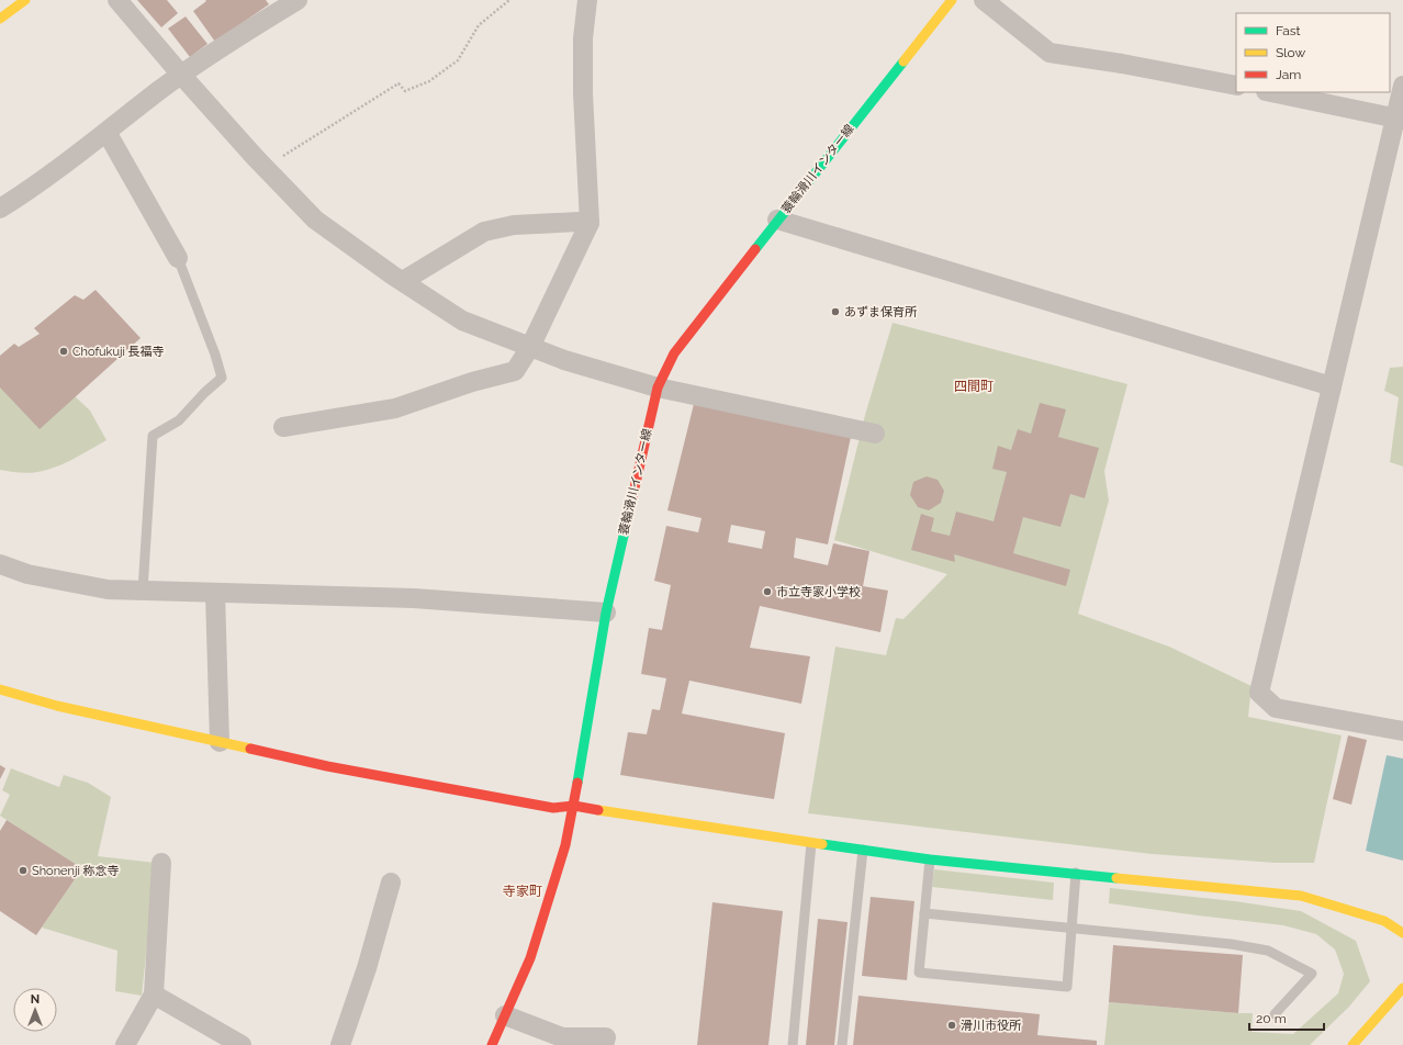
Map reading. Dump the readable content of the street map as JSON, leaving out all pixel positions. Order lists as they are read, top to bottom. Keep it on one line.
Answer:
{"streets":{"street":["蓑輪滑川インター線"]},"districts":["四間町","寺家町"],"places":["あずま保育所","Chofukuji 長福寺","市立寺家小学校","Shonenji 称念寺","滑川市役所"],"legend":["Fast","Slow","Jam"],"scale_bar":"20 m","north":"top"}
